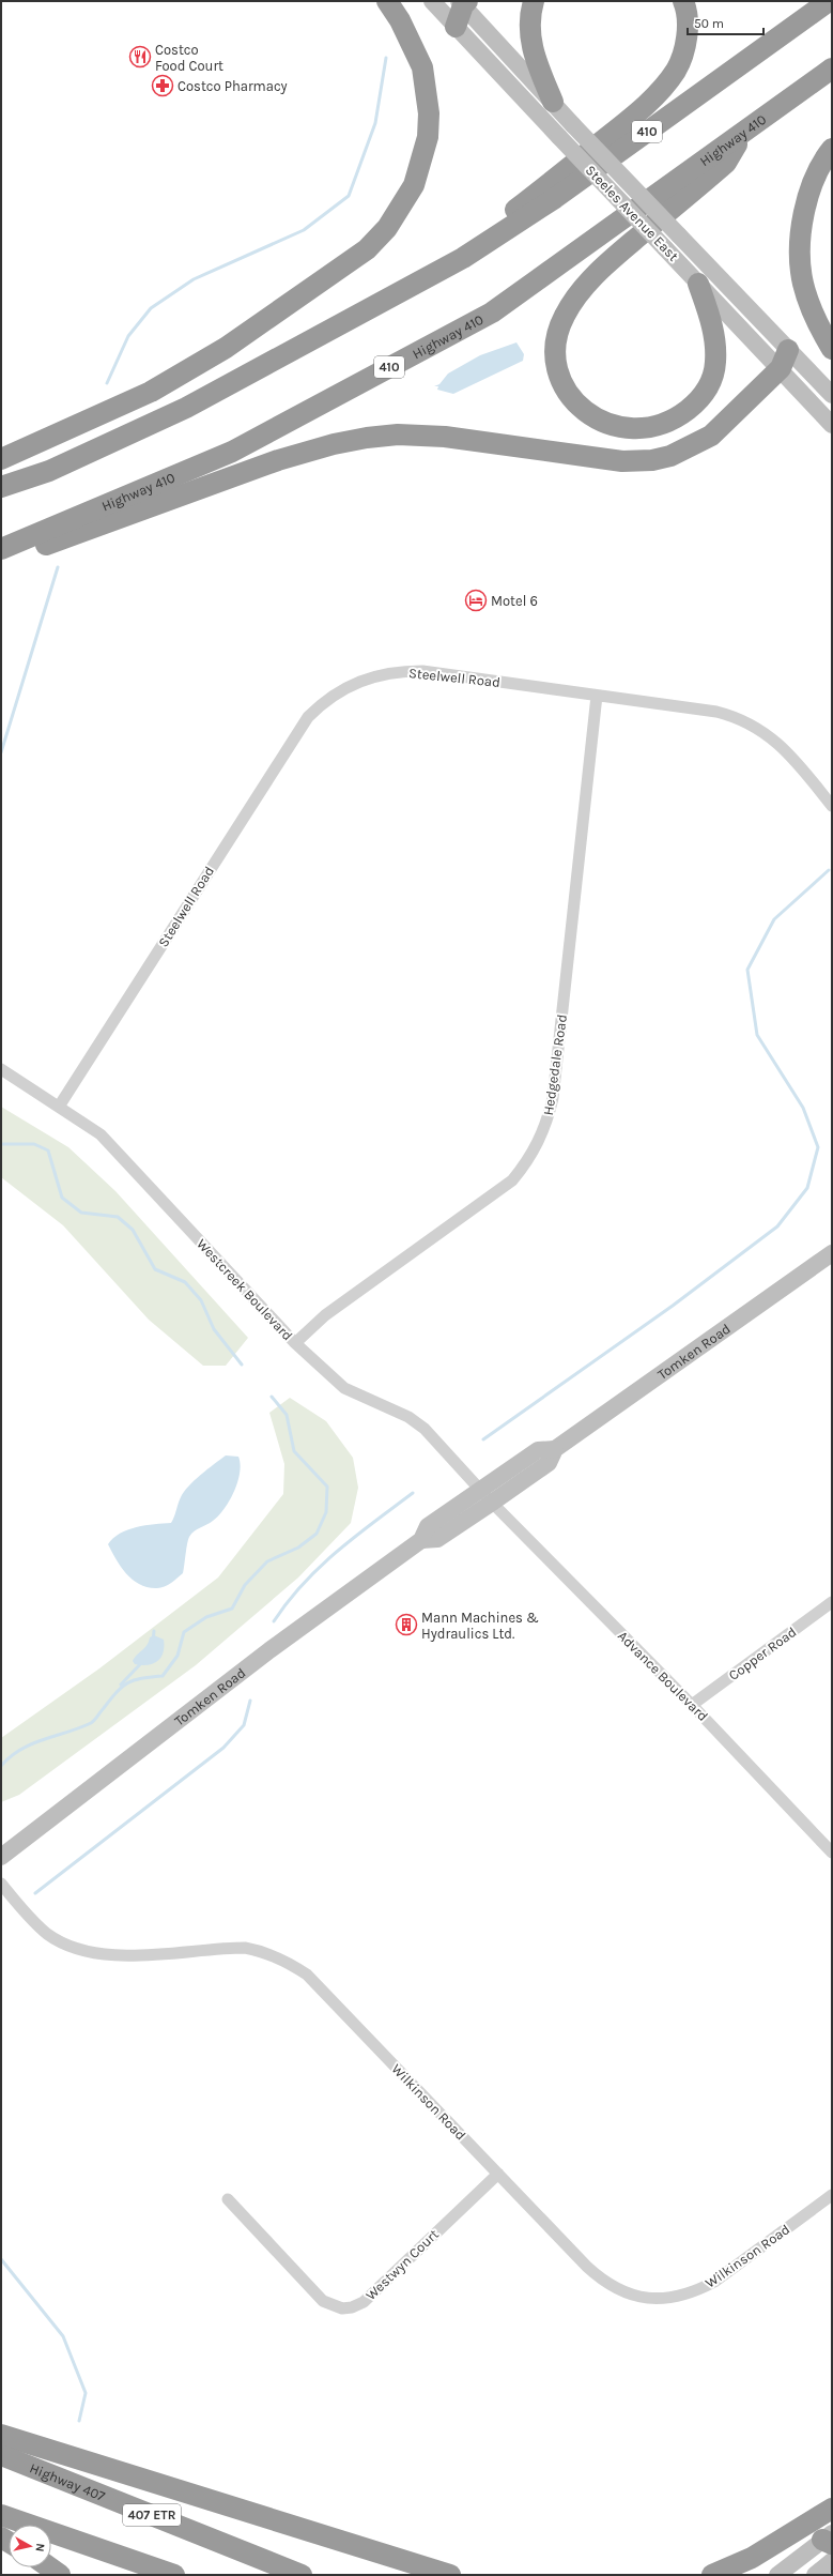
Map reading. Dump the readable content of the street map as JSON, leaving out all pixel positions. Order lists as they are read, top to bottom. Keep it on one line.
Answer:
{"streets":{"highway":["410","Highway 410","Highway 407","407 ETR"],"main road":["Steeles Avenue East","Tomken Road"],"street":["Steelwell Road","Hedgedale Road","Westcreek Boulevard","Copper Road","Advance Boulevard","Wilkinson Road","Westwyn Court"]},"crossings":[["Steelwell Road","Hedgedale Road"],["Steelwell Road","Westcreek Boulevard"],["Hedgedale Road","Westcreek Boulevard"],["Westcreek Boulevard","Tomken Road"],["Westcreek Boulevard","Advance Boulevard"],["Tomken Road","Advance Boulevard"],["Copper Road","Advance Boulevard"],["Wilkinson Road","Westwyn Court"]],"places":{"restaurant":["Costco Food Court"],"pharmacy":["Costco Pharmacy"],"hotel":["Motel 6"],"building":["Mann Machines & Hydraulics Ltd."]},"scale_bar":"50 m","north":"right"}
